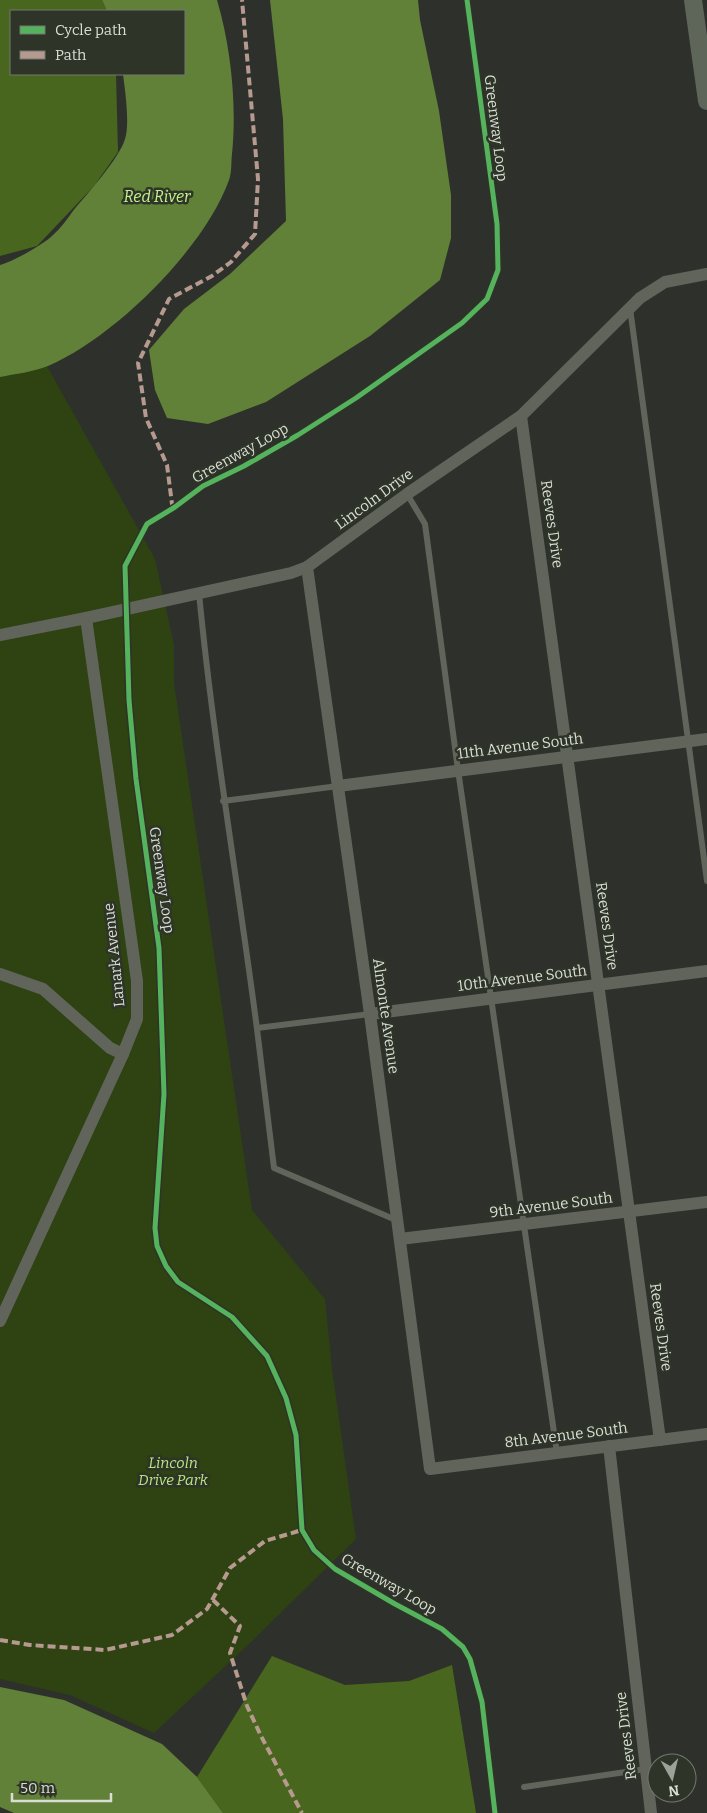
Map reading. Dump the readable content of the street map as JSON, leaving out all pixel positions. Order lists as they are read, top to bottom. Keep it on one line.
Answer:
{"streets":{"street":["Lincoln Drive","Reeves Drive","11th Avenue South","Lanark Avenue","10th Avenue South","Almonte Avenue","9th Avenue South","8th Avenue South"],"cycle path":["Greenway Loop"]},"crossings":[["Lincoln Drive","Reeves Drive"],["Lincoln Drive","Lanark Avenue"],["Lincoln Drive","Almonte Avenue"],["Reeves Drive","11th Avenue South"],["Reeves Drive","10th Avenue South"],["Reeves Drive","9th Avenue South"],["Reeves Drive","8th Avenue South"],["11th Avenue South","Almonte Avenue"],["10th Avenue South","Almonte Avenue"],["Almonte Avenue","9th Avenue South"],["Almonte Avenue","8th Avenue South"]],"water":["Red River"],"parks":["Lincoln Drive Park"],"legend":["Cycle path","Path"],"scale_bar":"50 m","north":"bottom"}
